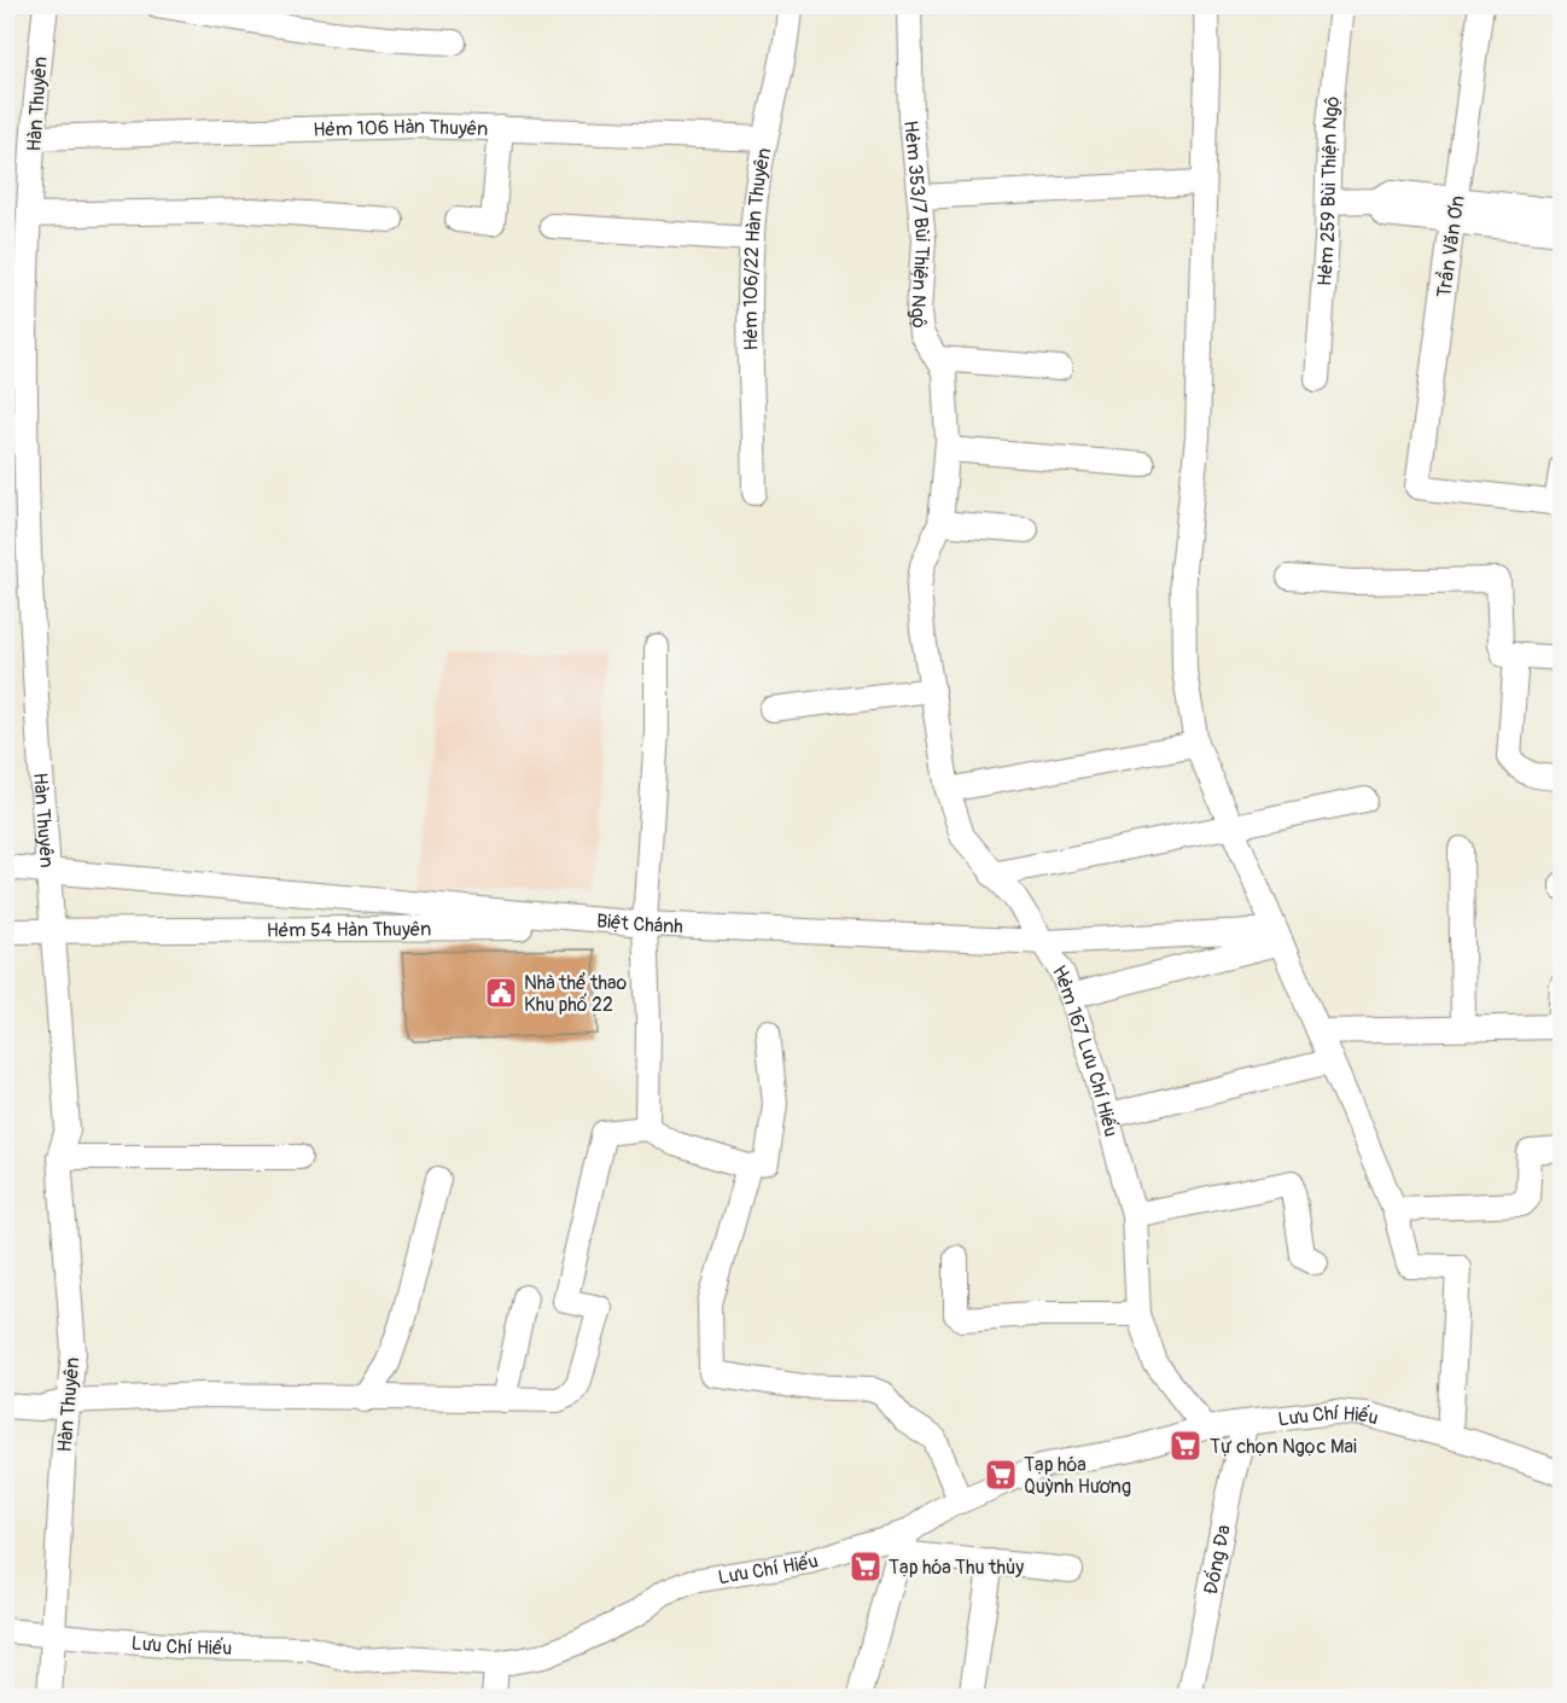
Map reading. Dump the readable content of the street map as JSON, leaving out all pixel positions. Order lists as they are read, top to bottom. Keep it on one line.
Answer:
{"streets":{"street":["Hàn Thuyên","Hẻm 106 Hàn Thuyên","Hẻm 259 Bùi Thiện Ngộ","Hẻm 353/7 Bùi Thiện Ngộ","Trần Văn Ơn","Hẻm 106/22 Hàn Thuyên","Biệt Chánh","Hẻm 54 Hàn Thuyên","Hẻm 167 Lưu Chí Hiếu","Lưu Chí Hiếu","Đống Đa"]},"crossings":[["Hàn Thuyên","Hẻm 106 Hàn Thuyên"],["Hàn Thuyên","Biệt Chánh"],["Hàn Thuyên","Hẻm 54 Hàn Thuyên"],["Hàn Thuyên","Lưu Chí Hiếu"],["Hẻm 106 Hàn Thuyên","Hẻm 106/22 Hàn Thuyên"],["Hẻm 353/7 Bùi Thiện Ngộ","Hẻm 167 Lưu Chí Hiếu"],["Biệt Chánh","Hẻm 54 Hàn Thuyên"],["Biệt Chánh","Hẻm 167 Lưu Chí Hiếu"],["Hẻm 167 Lưu Chí Hiếu","Lưu Chí Hiếu"],["Lưu Chí Hiếu","Đống Đa"]],"places":{"public building":["Nhà thể thao Khu phố 22"],"supermarket":["Tự chọn Ngọc Mai","Tạp hóa Quỳnh Hương","Tạp hóa Thu thủy"]}}
